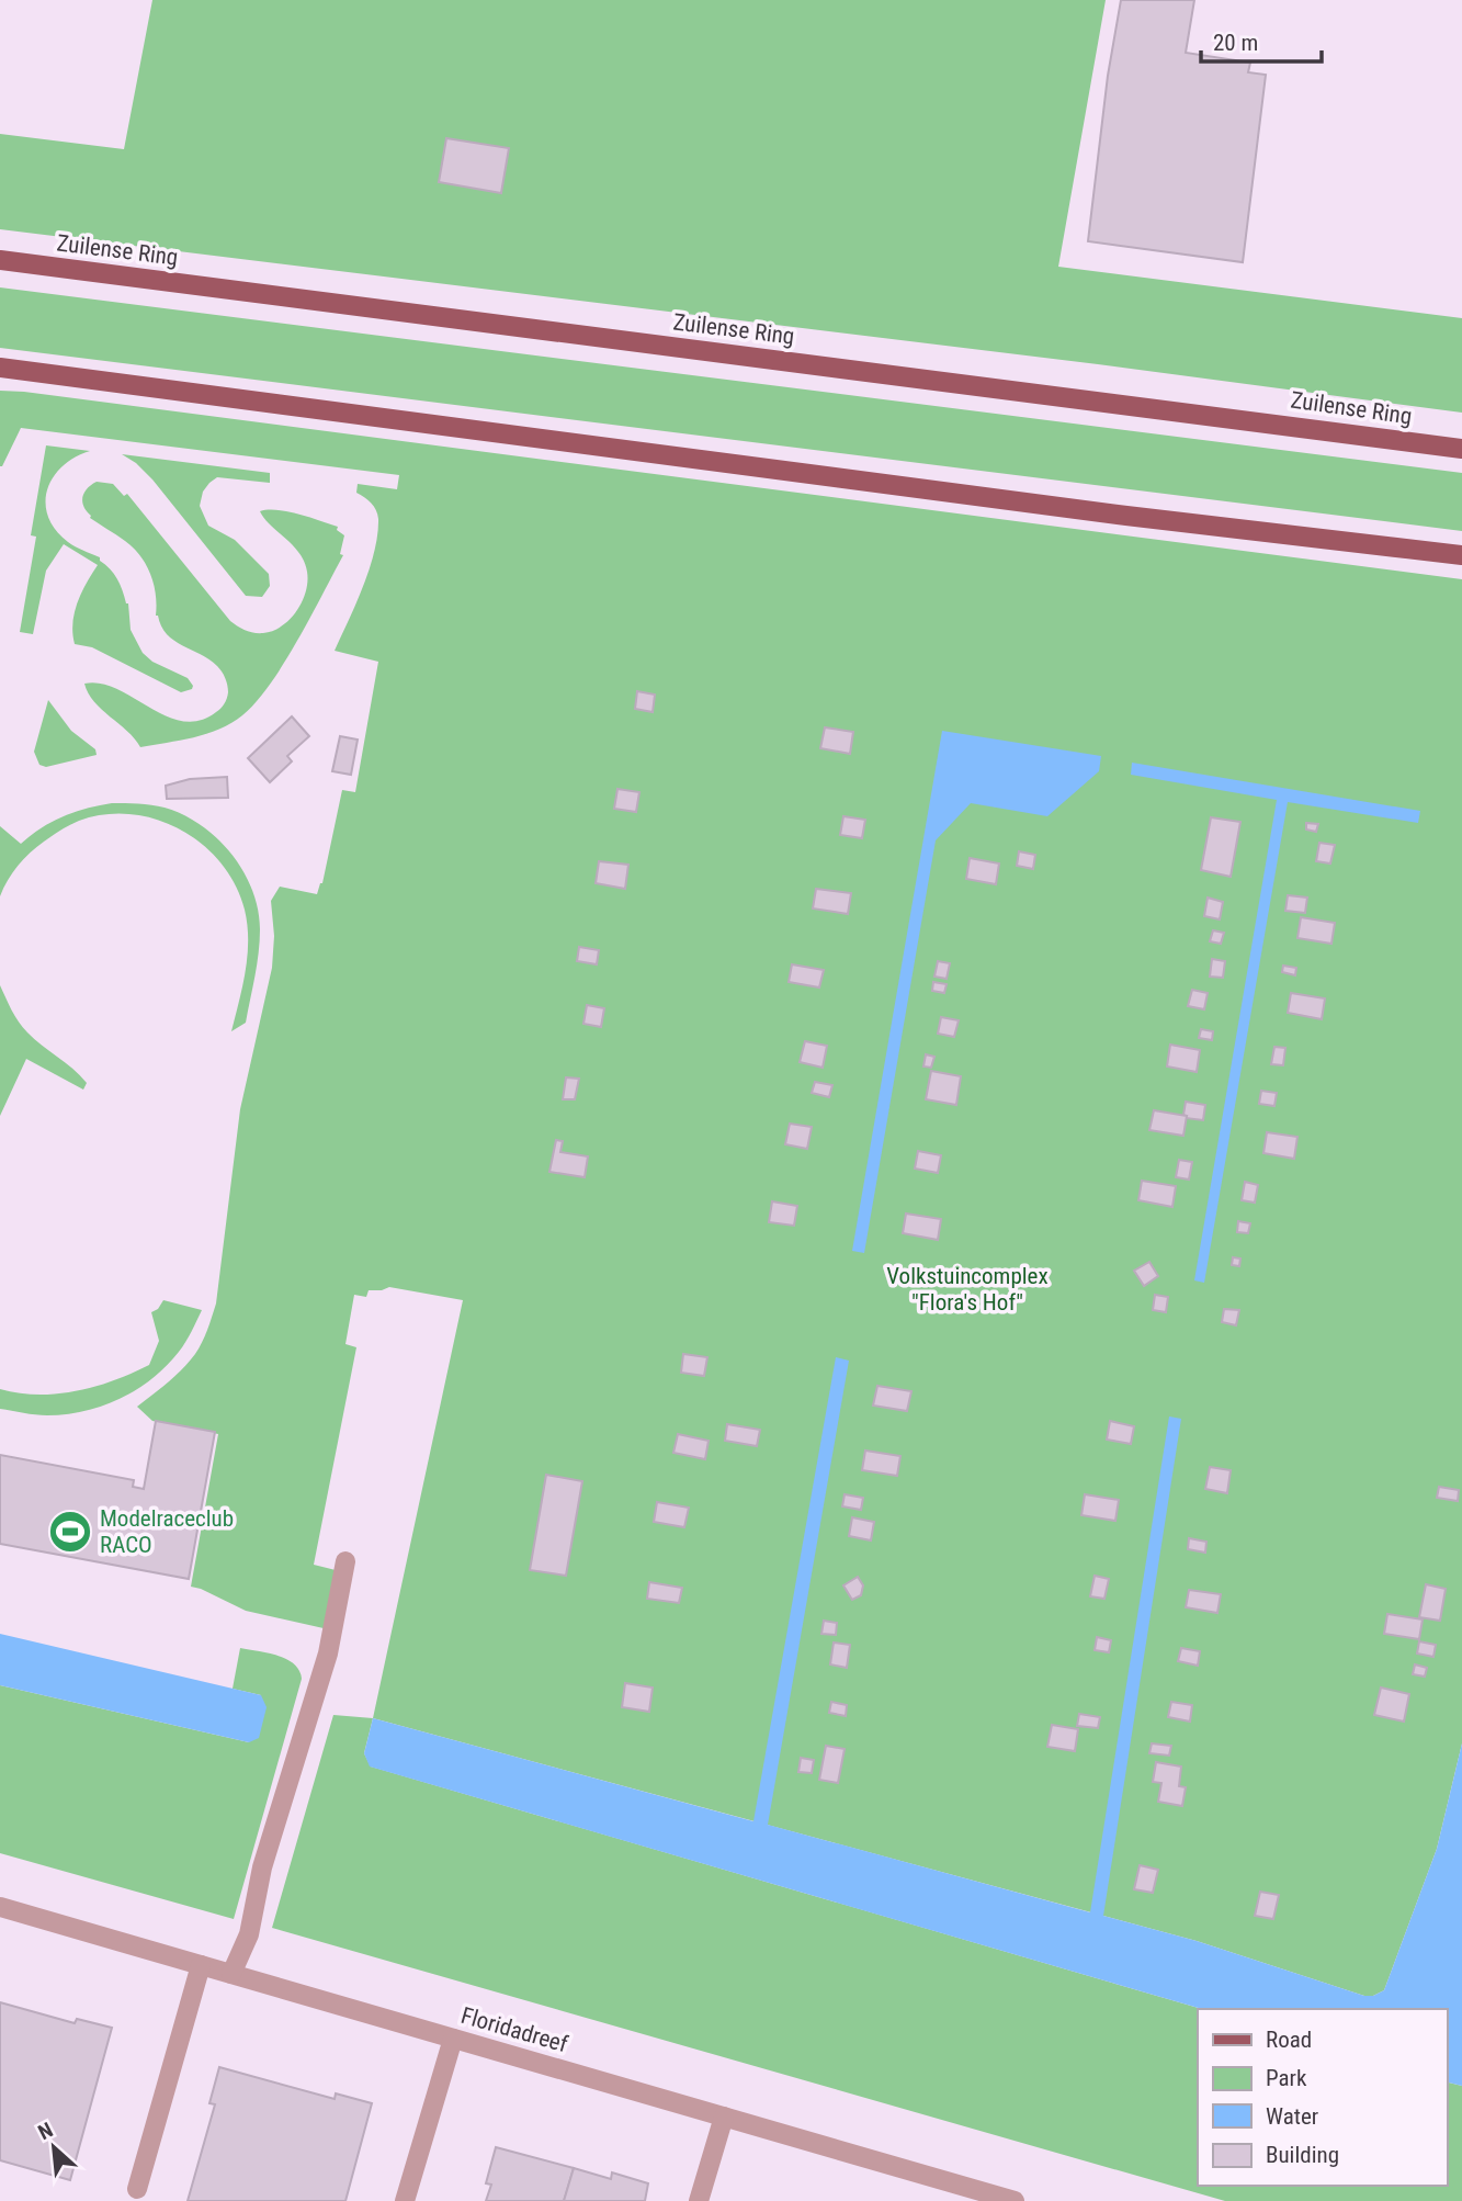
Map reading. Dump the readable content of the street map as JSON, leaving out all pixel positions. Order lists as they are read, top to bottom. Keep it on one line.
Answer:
{"streets":{"main road":["Zuilense Ring"],"street":["Floridadreef"]},"parks":["Volkstuincomplex \"Flora's Hof\""],"places":{"sports":["Modelraceclub RACO"]},"legend":["Road","Park","Water","Building"],"scale_bar":"20 m","north":"top left"}
